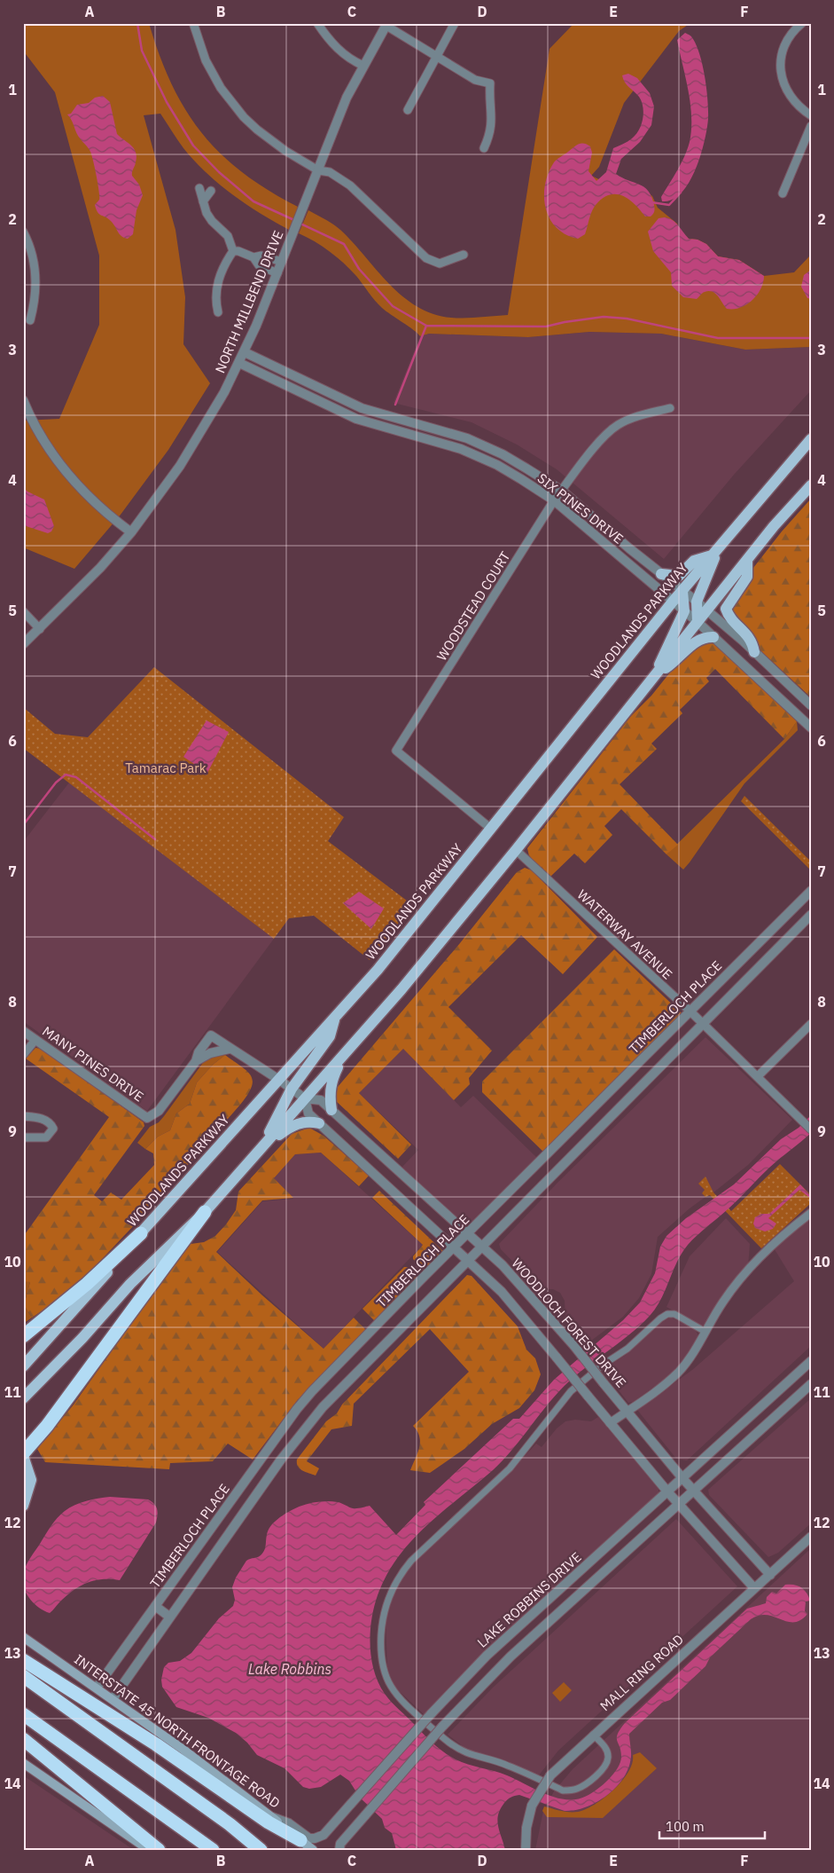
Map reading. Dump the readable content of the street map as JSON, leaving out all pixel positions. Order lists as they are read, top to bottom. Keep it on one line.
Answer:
{"streets":{"main road":["WOODLANDS PARKWAY","INTERSTATE 45 NORTH FRONTAGE ROAD"],"street":["NORTH MILLBEND DRIVE","SIX PINES DRIVE","WOODSTEAD COURT","WATERWAY AVENUE","TIMBERLOCH PLACE","MANY PINES DRIVE","WOODLOCH FOREST DRIVE","LAKE ROBBINS DRIVE","MALL RING ROAD"]},"crossings":[["NORTH MILLBEND DRIVE","SIX PINES DRIVE"],["SIX PINES DRIVE","WOODSTEAD COURT"],["SIX PINES DRIVE","WOODLANDS PARKWAY"],["WOODSTEAD COURT","WOODLANDS PARKWAY"],["WOODLANDS PARKWAY","MANY PINES DRIVE"],["WOODLANDS PARKWAY","WOODLOCH FOREST DRIVE"],["WATERWAY AVENUE","TIMBERLOCH PLACE"],["TIMBERLOCH PLACE","WOODLOCH FOREST DRIVE"],["TIMBERLOCH PLACE","INTERSTATE 45 NORTH FRONTAGE ROAD"],["MANY PINES DRIVE","WOODLOCH FOREST DRIVE"],["WOODLOCH FOREST DRIVE","LAKE ROBBINS DRIVE"],["WOODLOCH FOREST DRIVE","MALL RING ROAD"],["LAKE ROBBINS DRIVE","INTERSTATE 45 NORTH FRONTAGE ROAD"]],"water":["Lake Robbins"],"parks":["Tamarac Park"],"scale_bar":"100 m","grid":{"columns":["A","B","C","D","E","F"],"rows":["1","2","3","4","5","6","7","8","9","10","11","12","13","14"]}}
